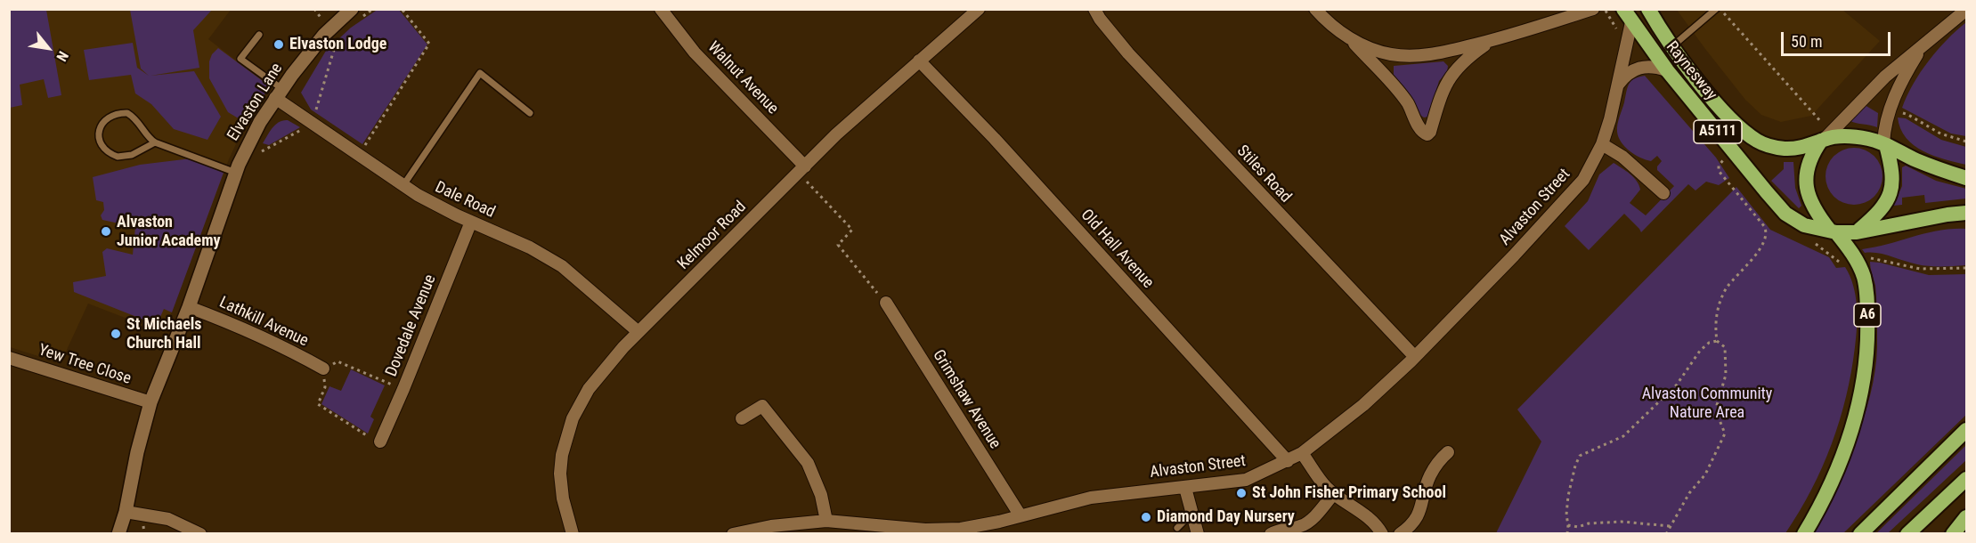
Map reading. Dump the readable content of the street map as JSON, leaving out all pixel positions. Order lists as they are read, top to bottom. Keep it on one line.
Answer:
{"streets":{"highway":["Raynesway","A5111","A6"],"street":["Walnut Avenue","Elvaston Lane","Stiles Road","Dale Road","Alvaston Street","Kelmoor Road","Old Hall Avenue","Lathkill Avenue","Dovedale Avenue","Yew Tree Close","Grimshaw Avenue"]},"crossings":[["Raynesway","Alvaston Street"],["Raynesway","A6"],["Walnut Avenue","Kelmoor Road"],["Elvaston Lane","Dale Road"],["Elvaston Lane","Lathkill Avenue"],["Elvaston Lane","Yew Tree Close"],["Stiles Road","Alvaston Street"],["Dale Road","Kelmoor Road"],["Dale Road","Dovedale Avenue"],["Alvaston Street","Old Hall Avenue"],["Alvaston Street","Grimshaw Avenue"],["Kelmoor Road","Old Hall Avenue"]],"parks":["Alvaston Community Nature Area"],"places":["Elvaston Lodge","Alvaston Junior Academy","St Michaels Church Hall","St John Fisher Primary School","Diamond Day Nursery"],"scale_bar":"50 m","north":"bottom right"}
